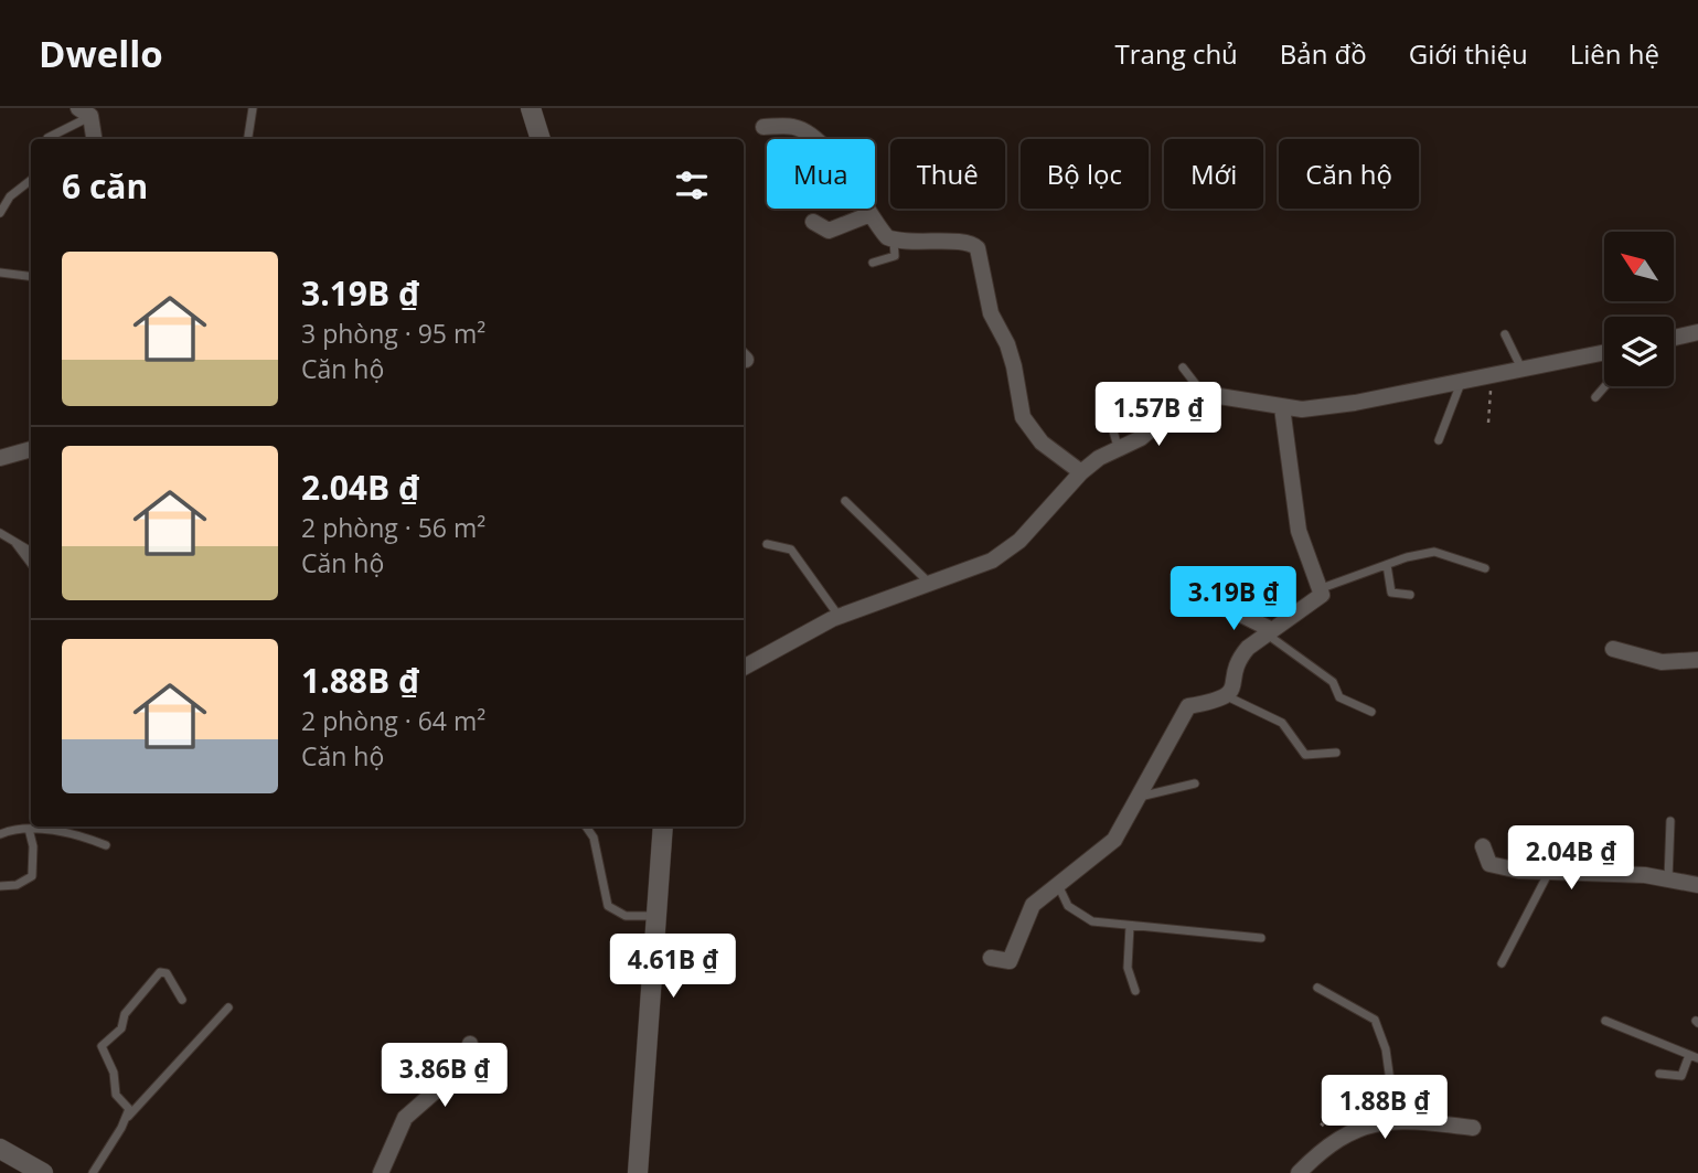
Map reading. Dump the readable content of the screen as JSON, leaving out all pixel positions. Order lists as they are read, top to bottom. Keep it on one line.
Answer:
{"north":"top left","page":{"header":"Dwello","nav":["Trang chủ","Bản đồ","Giới thiệu","Liên hệ"],"chip":["Mua","Thuê","Bộ lọc","Mới","Căn hộ"],"heading":"6 căn","list":[{"name":"3.19B ₫","note":"3 phòng · 95 m² · Căn hộ"},{"name":"2.04B ₫","note":"2 phòng · 56 m² · Căn hộ"},{"name":"1.88B ₫","note":"2 phòng · 64 m² · Căn hộ"}],"price":["1.57B ₫","3.19B ₫","2.04B ₫","4.61B ₫","3.86B ₫","1.88B ₫"]}}
